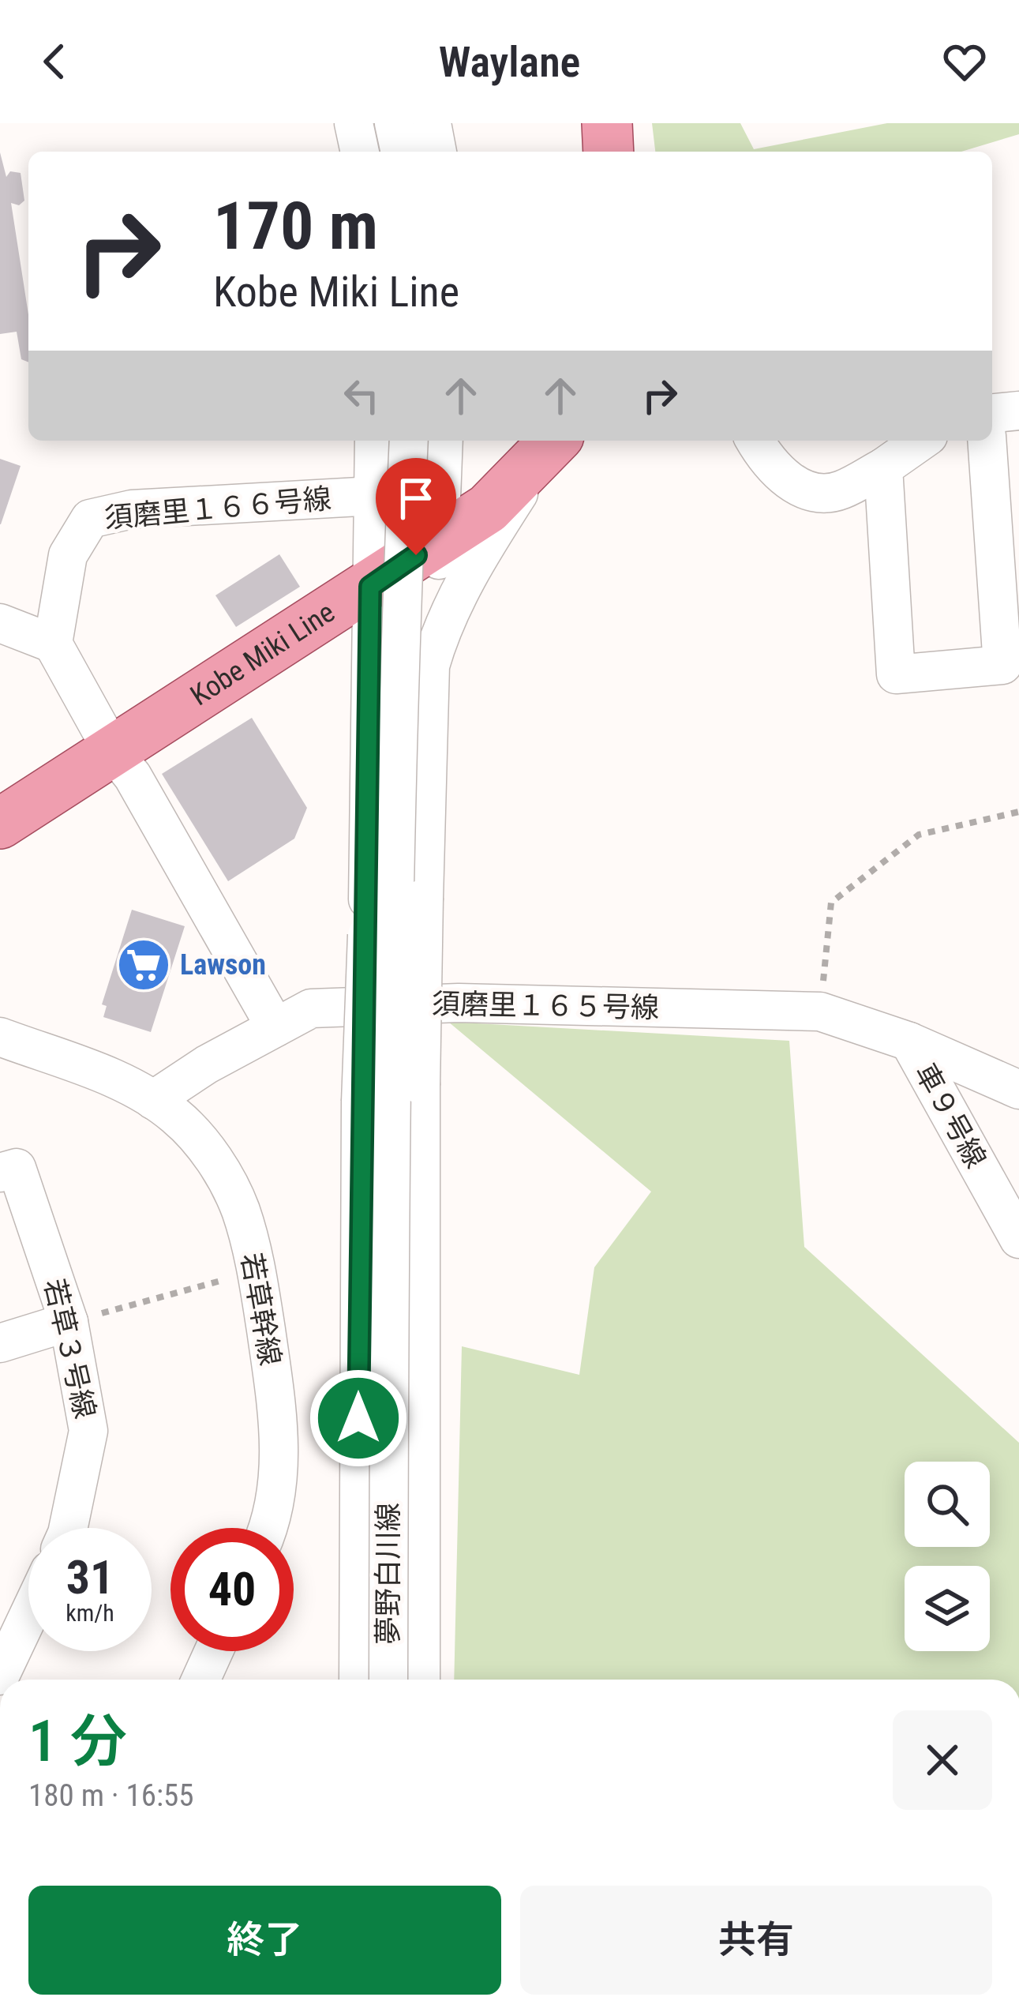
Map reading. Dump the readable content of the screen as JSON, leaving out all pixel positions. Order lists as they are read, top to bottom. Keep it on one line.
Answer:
{"streets":{"main road":["Kobe Miki Line"],"street":["須磨里１６６号線","須磨里１６５号線","車９号線","若草幹線","若草３号線","夢野白川線"]},"crossings":[["須磨里１６５号線","車９号線"],["須磨里１６５号線","若草幹線"]],"places":{"supermarket":["Lawson"]},"page":{"header":"Waylane","turn":["170 m","Kobe Miki Line"],"speed":"31 km/h","limit":"40","heading":["1 分","180 m · 16:55"],"buttons":["終了","共有"]}}
